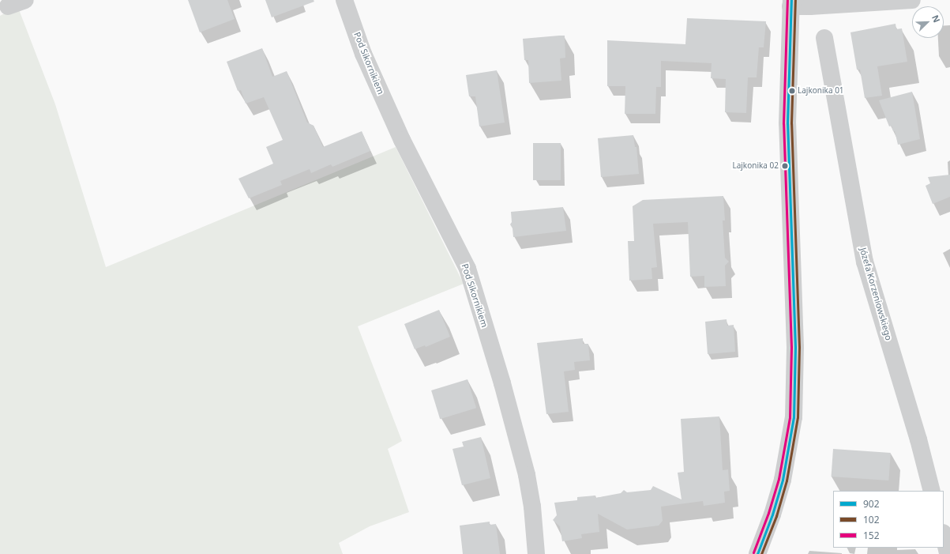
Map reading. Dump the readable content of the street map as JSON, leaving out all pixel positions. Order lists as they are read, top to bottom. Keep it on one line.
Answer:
{"streets":{"street":["Pod Sikornikiem","Józefa Korzeniowskiego"]},"places":["Lajkonika 01","Lajkonika 02"],"lines":["transit line 902","transit line 102","transit line 152"],"legend":["902","102","152"],"north":"top right"}
